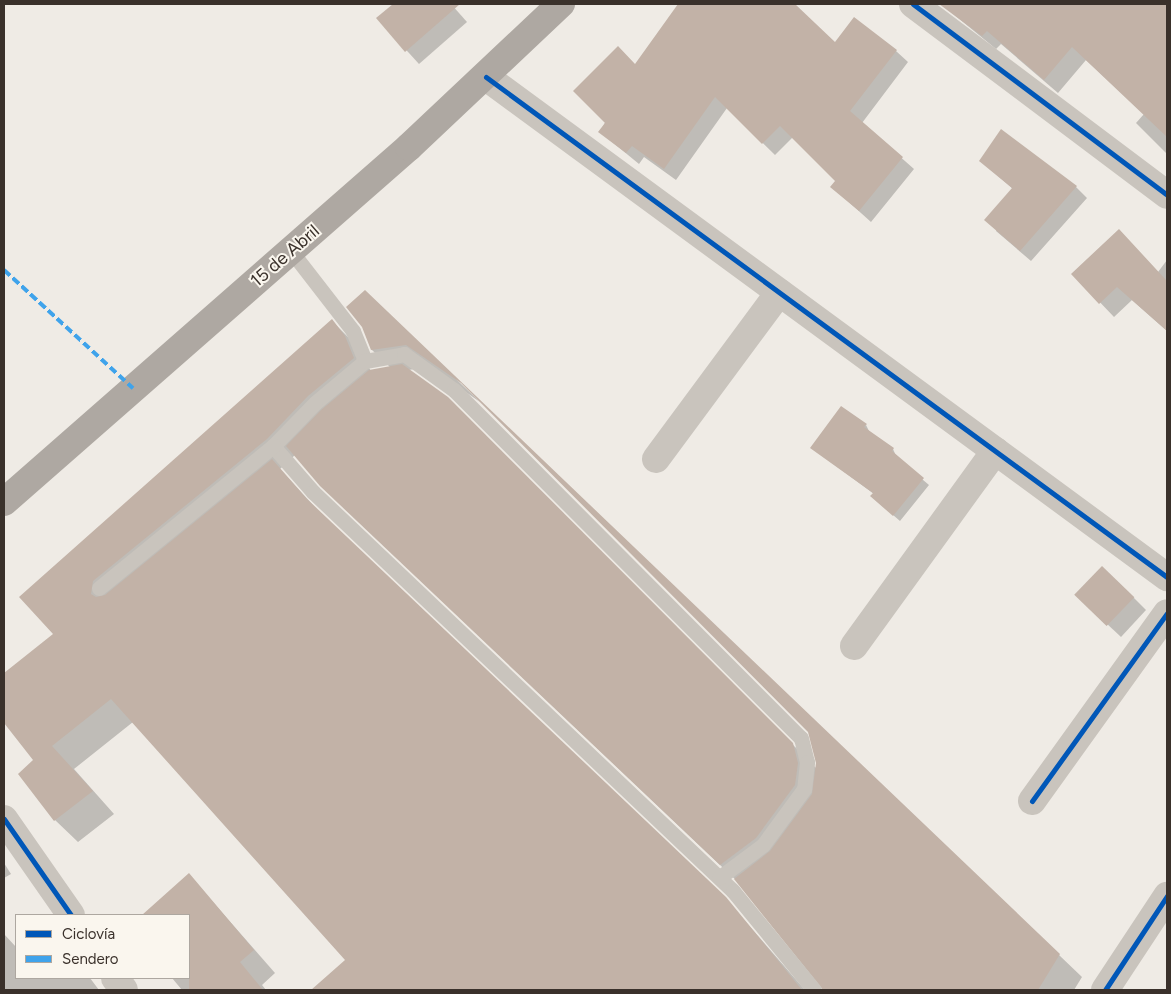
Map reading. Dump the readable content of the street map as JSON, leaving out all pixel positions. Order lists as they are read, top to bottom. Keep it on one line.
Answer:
{"streets":{"main road":["15 de Abril"]},"legend":["Ciclovía","Sendero"]}
